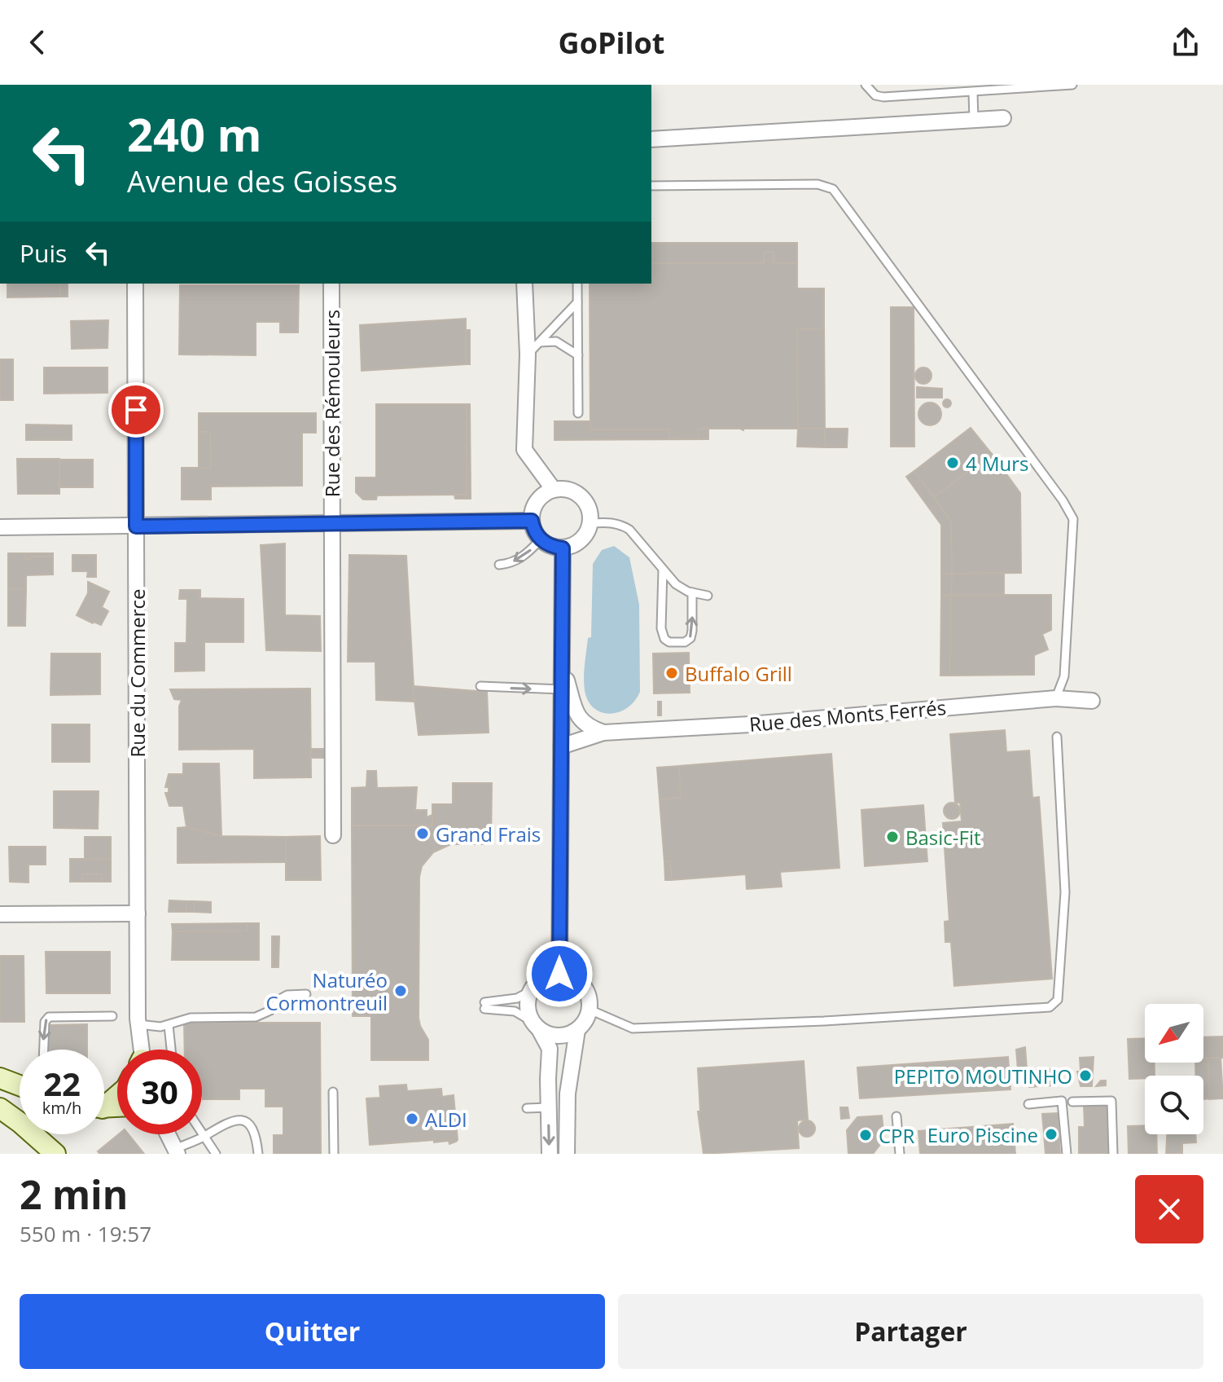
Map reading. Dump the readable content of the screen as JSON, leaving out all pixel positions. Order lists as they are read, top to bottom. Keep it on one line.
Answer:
{"streets":{"street":["Rue des Rémouleurs","Rue du Commerce","Rue des Monts Ferrés"]},"crossings":[["Rue des Rémouleurs","Rue du Commerce"]],"places":["4 Murs","Buffalo Grill","Grand Frais","Basic-Fit","Naturéo Cormontreuil","PEPITO MOUTINHO","ALDI","Euro Piscine","CPR"],"north":"bottom left","page":{"header":"GoPilot","turn":["240 m","Avenue des Goisses"],"then":"Puis","speed":"22 km/h","limit":"30","heading":["2 min","550 m · 19:57"],"buttons":["Quitter","Partager"]}}
